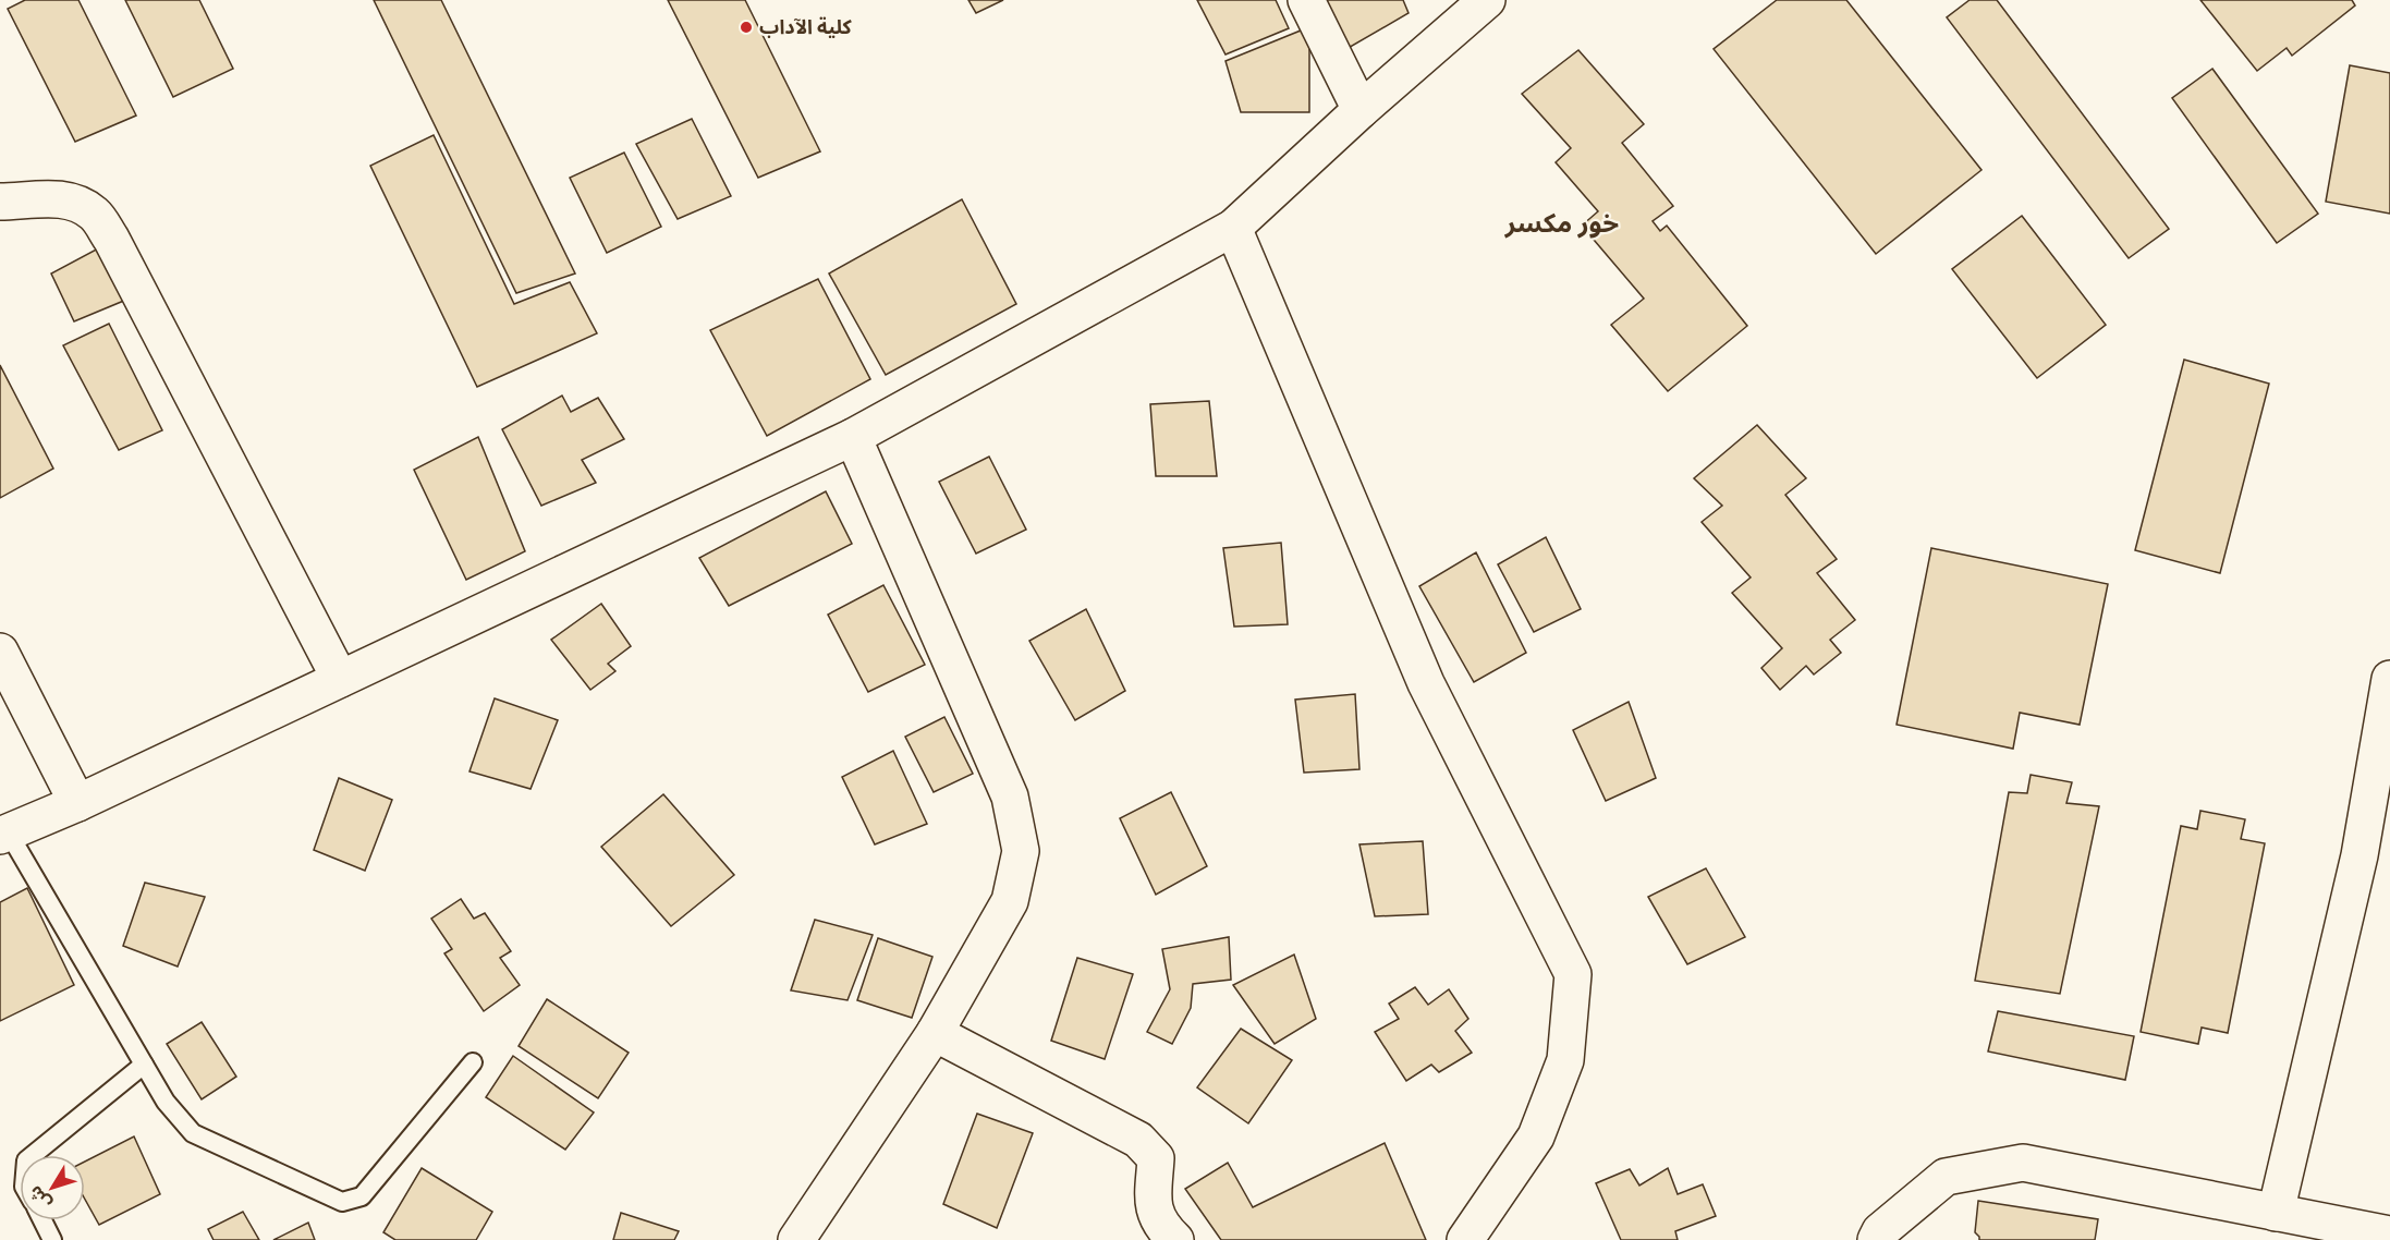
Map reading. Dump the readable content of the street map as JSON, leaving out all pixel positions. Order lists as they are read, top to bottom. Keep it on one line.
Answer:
{"districts":["خور مكسر"],"places":["كلية الآداب"],"north":"bottom left"}
